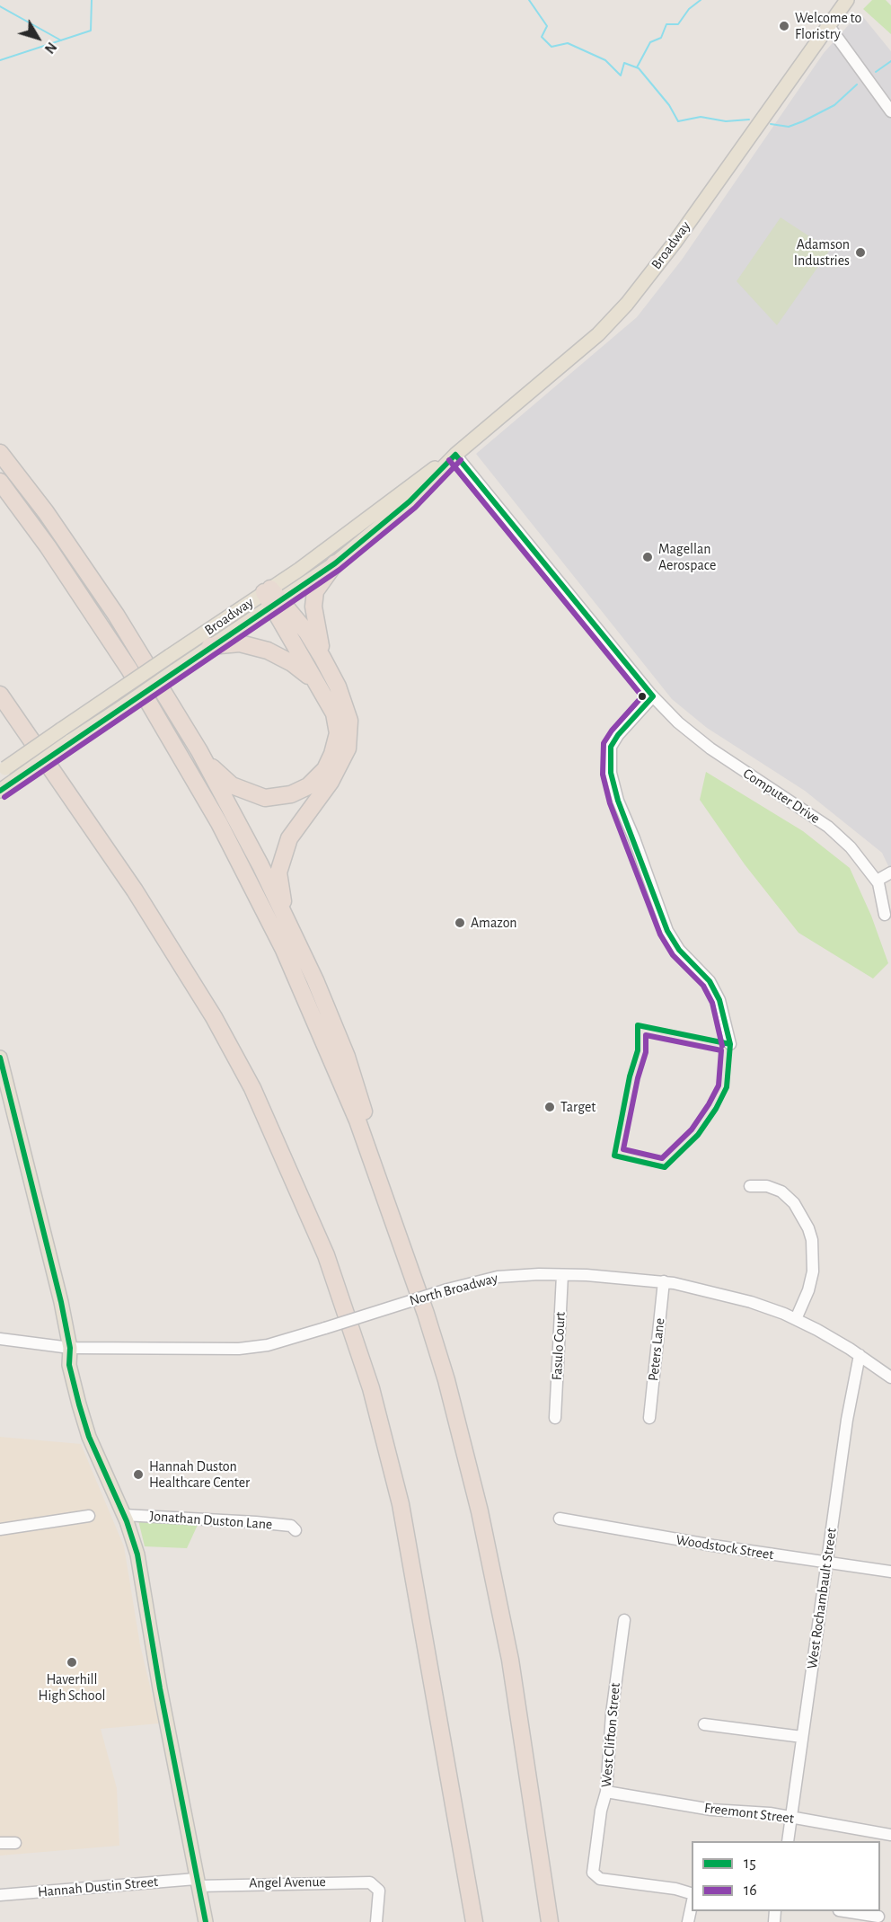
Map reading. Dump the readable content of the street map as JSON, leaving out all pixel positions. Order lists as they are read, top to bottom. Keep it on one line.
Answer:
{"streets":{"main road":["Broadway"],"street":["Computer Drive","North Broadway","Fasulo Court","Peters Lane","Jonathan Duston Lane","Woodstock Street","West Rochambault Street","West Clifton Street","Freemont Street","Angel Avenue","Hannah Dustin Street"]},"crossings":[["Broadway","Computer Drive"],["North Broadway","Fasulo Court"],["North Broadway","Peters Lane"],["North Broadway","West Rochambault Street"],["Woodstock Street","West Rochambault Street"],["West Rochambault Street","Freemont Street"],["West Clifton Street","Freemont Street"],["Angel Avenue","Hannah Dustin Street"]],"places":["Welcome to Floristry","Adamson Industries","Magellan Aerospace","Amazon","Target","Hannah Duston Healthcare Center","Haverhill High School"],"lines":["transit line 15","transit line 16"],"legend":["15","16"],"north":"bottom right"}
